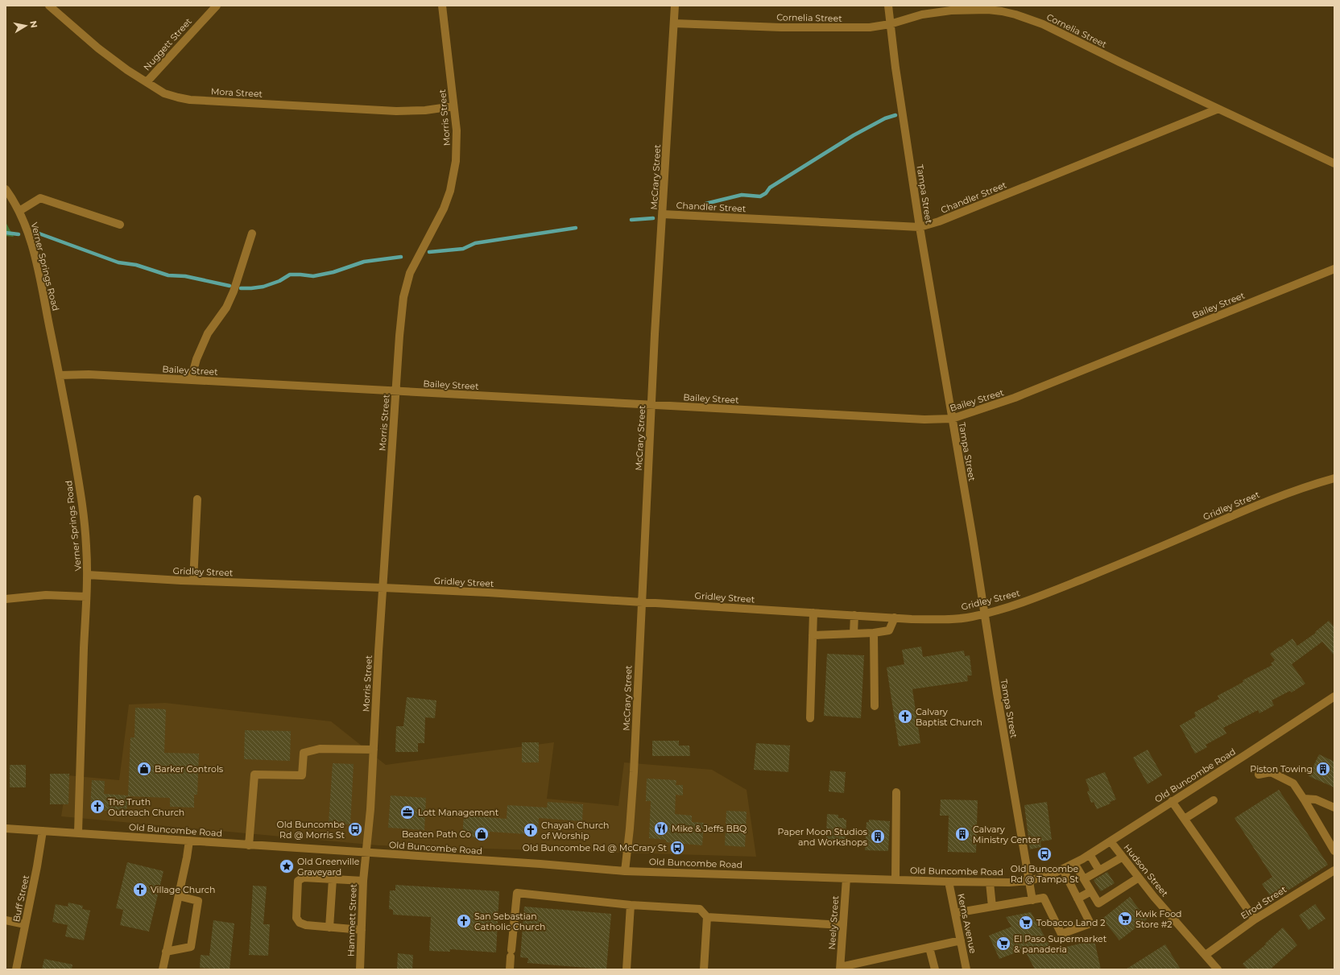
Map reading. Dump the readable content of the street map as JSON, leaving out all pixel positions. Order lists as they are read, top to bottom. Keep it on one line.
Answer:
{"streets":{"street":["Cornelia Street","Nuggett Street","Mora Street","Morris Street","McCrary Street","Tampa Street","Chandler Street","Verner Springs Road","Bailey Street","Gridley Street","Old Buncombe Road","Hudson Street","Buff Street","Elrod Street","Hammett Street","Neely Street","Kerns Avenue"]},"crossings":[["Cornelia Street","McCrary Street"],["Cornelia Street","Tampa Street"],["Cornelia Street","Chandler Street"],["Nuggett Street","Mora Street"],["Mora Street","Morris Street"],["Morris Street","Bailey Street"],["Morris Street","Gridley Street"],["Morris Street","Old Buncombe Road"],["Morris Street","Hammett Street"],["McCrary Street","Chandler Street"],["McCrary Street","Bailey Street"],["McCrary Street","Gridley Street"],["McCrary Street","Old Buncombe Road"],["Tampa Street","Chandler Street"],["Tampa Street","Bailey Street"],["Tampa Street","Gridley Street"],["Tampa Street","Old Buncombe Road"],["Verner Springs Road","Bailey Street"],["Verner Springs Road","Gridley Street"],["Verner Springs Road","Old Buncombe Road"],["Old Buncombe Road","Hudson Street"],["Old Buncombe Road","Buff Street"],["Old Buncombe Road","Hammett Street"],["Old Buncombe Road","Neely Street"],["Old Buncombe Road","Kerns Avenue"],["Hudson Street","Elrod Street"]],"places":{"church":["Calvary Baptist Church","The Truth Outreach Church","Chayah Church of Worship","Village Church","San Sebastian Catholic Church"],"shop":["Barker Controls","Beaten Path Co"],"building":["Piston Towing","Calvary Ministry Center","Paper Moon Studios and Workshops"],"office":["Lott Management"],"restaurant":["Mike & Jeffs BBQ"],"bus stop":["Old Buncombe Rd @ Morris St","Old Buncombe Rd @ McCrary St","Old Buncombe Rd @ Tampa St"],"place":["Old Greenville Graveyard"],"supermarket":["Kwik Food Store #2","Tobacco Land 2","El Paso Supermarket & panaderia"]},"north":"right"}
